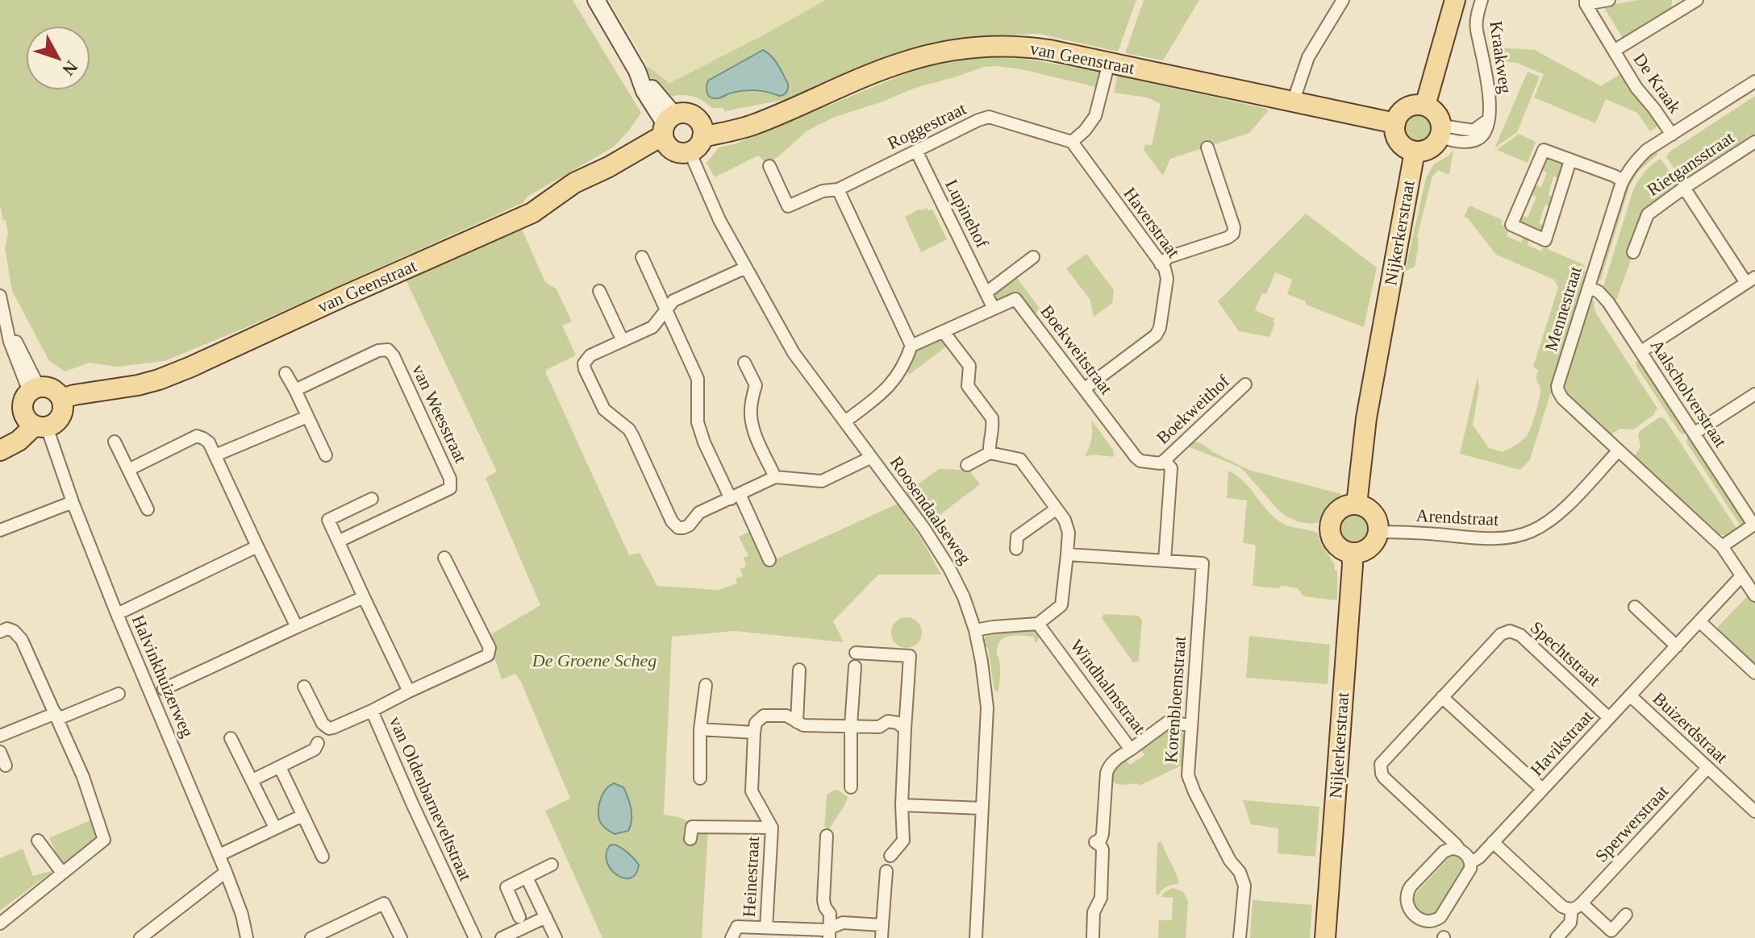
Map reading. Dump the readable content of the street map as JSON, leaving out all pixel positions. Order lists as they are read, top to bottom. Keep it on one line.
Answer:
{"streets":{"main road":["van Geenstraat","Nijkerkerstraat"],"street":["Kraakweg","De Kraak","Roggestraat","Rietgansstraat","Lupinehof","Haverstraat","Mennestraat","Boekweitstraat","Aalscholverstraat","Boekweithof","van Weesstraat","Roosendaalseweg","Arendstraat","Spechtstraat","Halvinkhuizerweg","Windhalmstraat","Korenbloemstraat","Buizerdstraat","Havikstraat","van Oldenbarneveltstraat","Sperwerstraat","Heinestraat"]},"crossings":[["Kraakweg","van Geenstraat"],["Kraakweg","Nijkerkerstraat"],["van Geenstraat","Nijkerkerstraat"],["van Geenstraat","Roosendaalseweg"],["van Geenstraat","Halvinkhuizerweg"],["De Kraak","Mennestraat"],["Roggestraat","Lupinehof"],["Roggestraat","Haverstraat"],["Lupinehof","Boekweitstraat"],["Haverstraat","Boekweitstraat"],["Nijkerkerstraat","Arendstraat"],["Mennestraat","Aalscholverstraat"],["Mennestraat","Arendstraat"],["Mennestraat","Havikstraat"],["Boekweitstraat","Boekweithof"],["Spechtstraat","Havikstraat"],["Windhalmstraat","Korenbloemstraat"],["Buizerdstraat","Havikstraat"],["Buizerdstraat","Sperwerstraat"]],"parks":["De Groene Scheg"],"north":"bottom right"}
